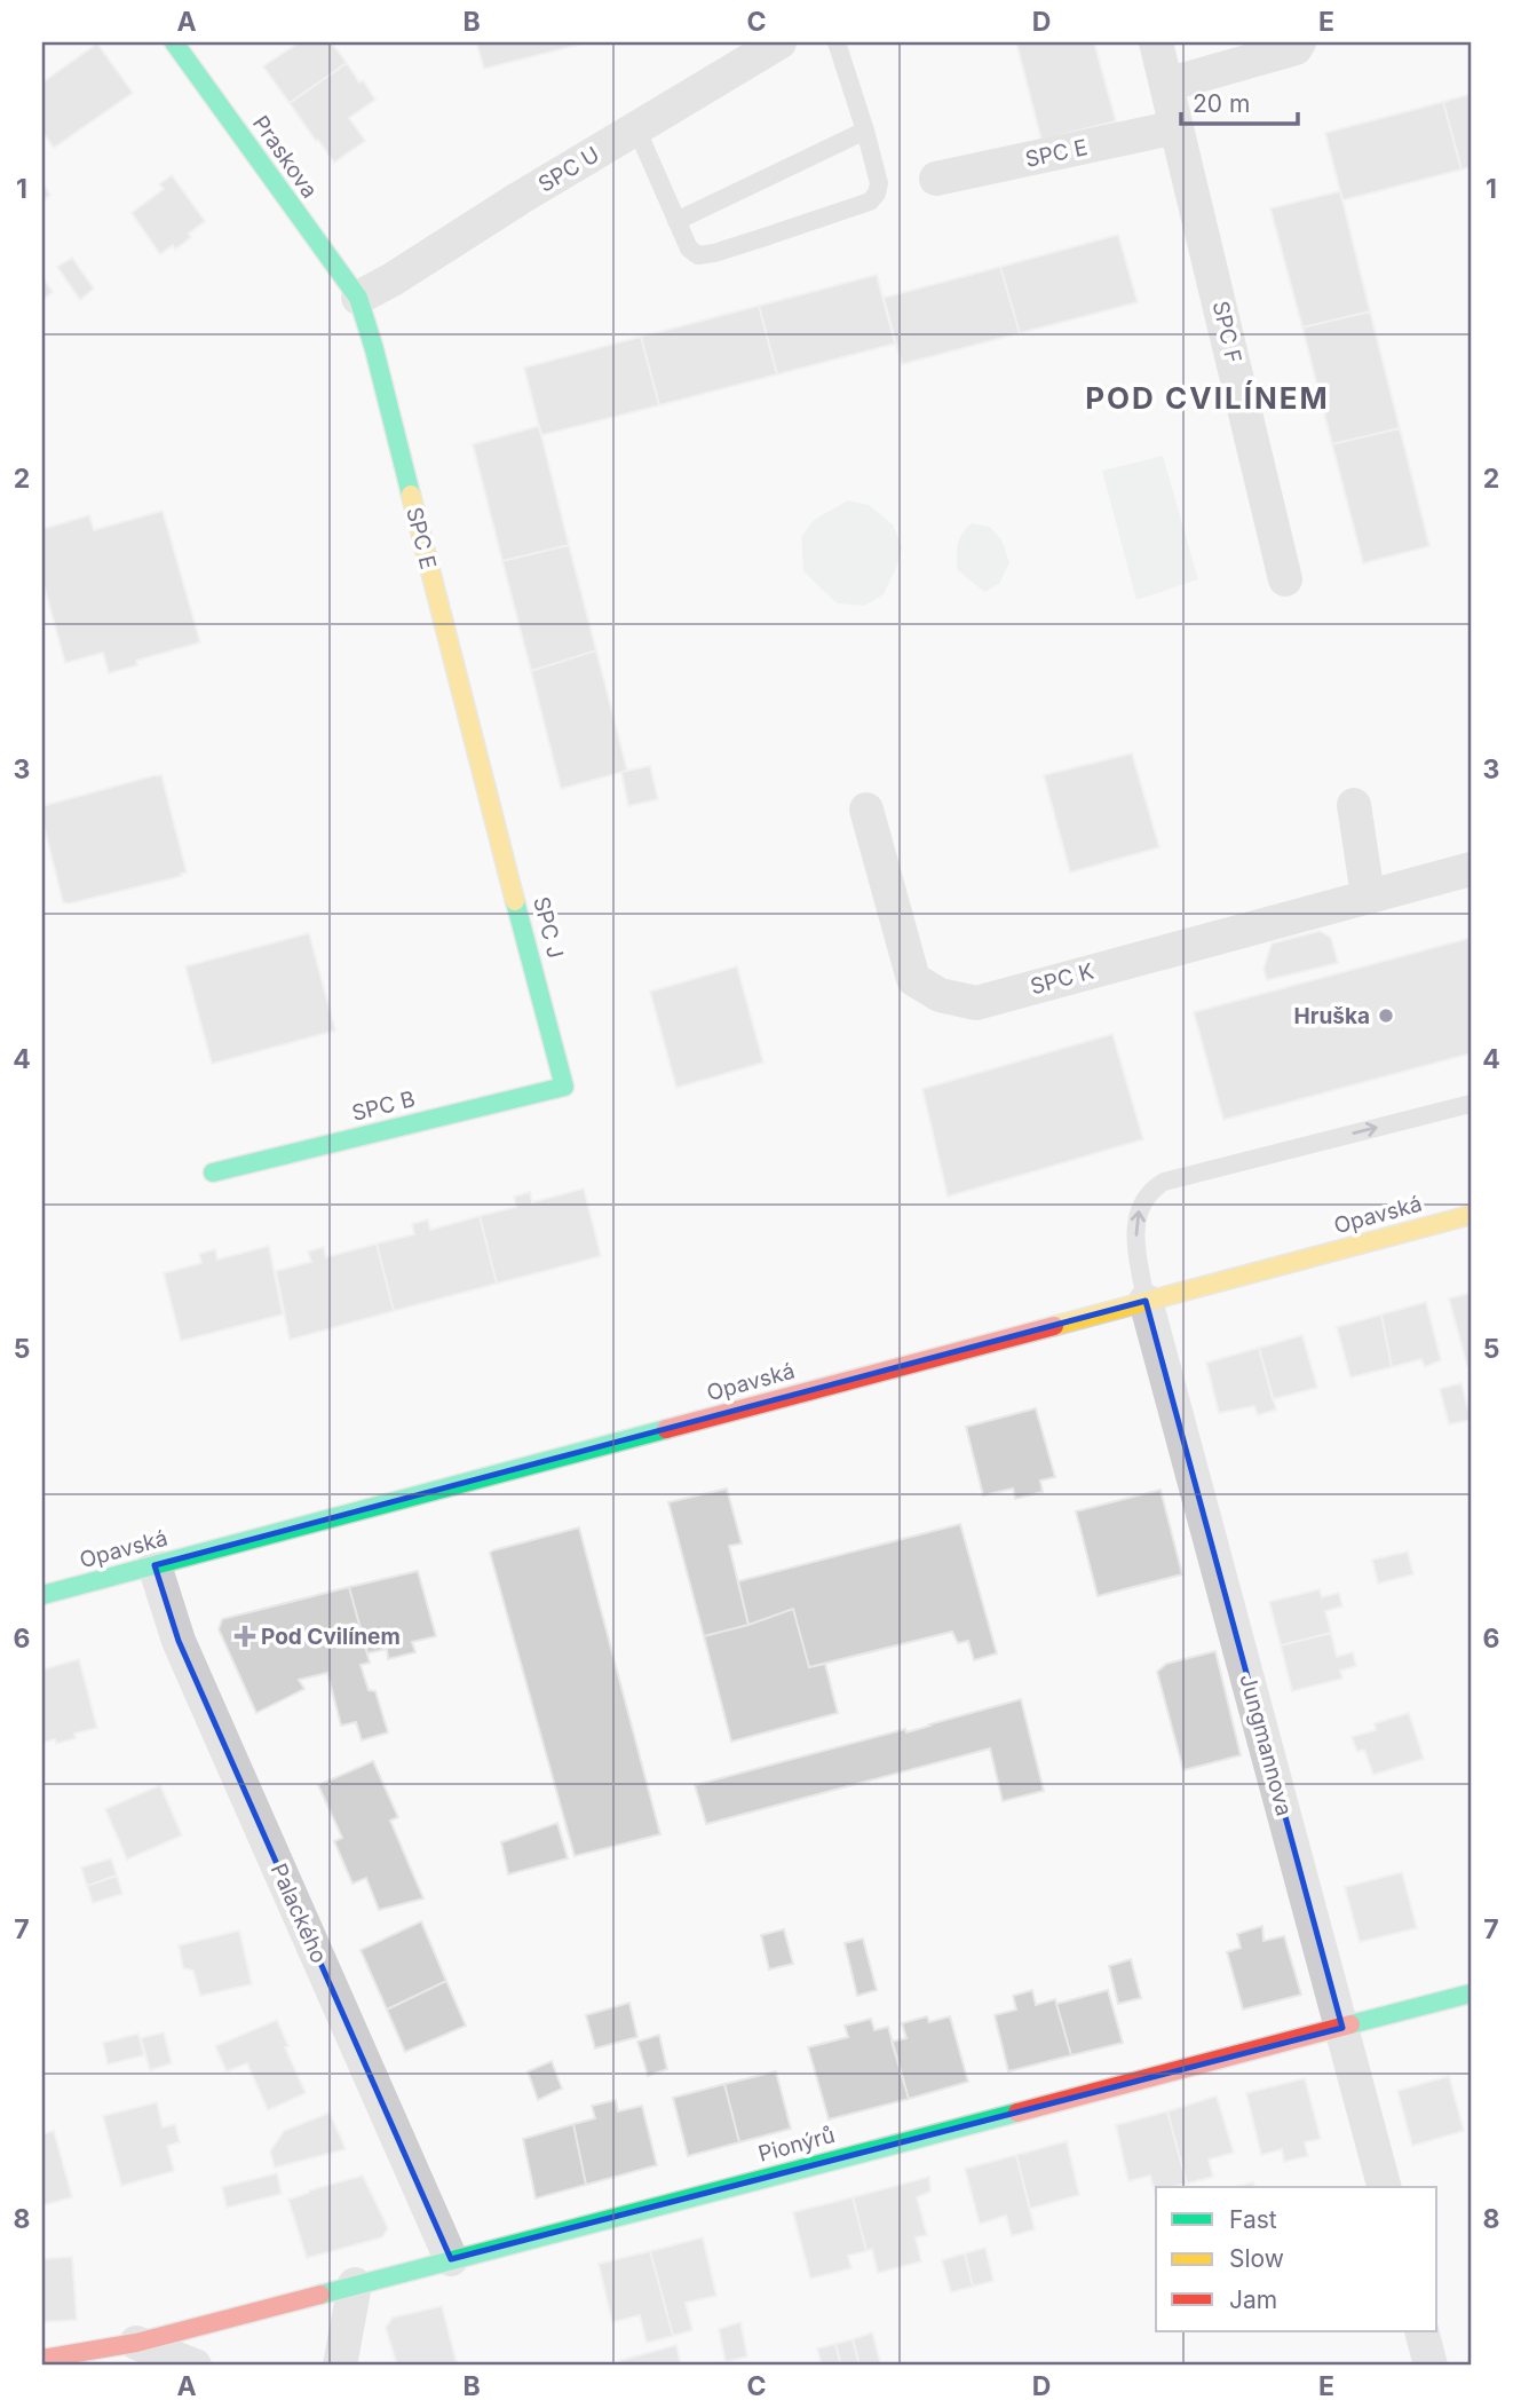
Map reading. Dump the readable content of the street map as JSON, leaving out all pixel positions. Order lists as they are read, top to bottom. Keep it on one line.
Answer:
{"streets":{"street":["SPC E","Praskova","SPC U","SPC F","SPC J","SPC K","SPC B","Opavská","Jungmannova","Palackého","Pionýrů"]},"crossings":[["SPC E","Praskova"],["SPC E","SPC U"],["SPC E","SPC F"],["SPC E","SPC J"],["Praskova","SPC U"],["SPC J","SPC B"],["Opavská","Jungmannova"],["Opavská","Palackého"],["Jungmannova","Pionýrů"],["Palackého","Pionýrů"]],"districts":["POD CVILÍNEM"],"places":{"other":["Hruška"],"health":["Pod Cvilínem"]},"legend":["Fast","Slow","Jam"],"scale_bar":"20 m","grid":{"columns":["A","B","C","D","E"],"rows":["1","2","3","4","5","6","7","8"]}}
